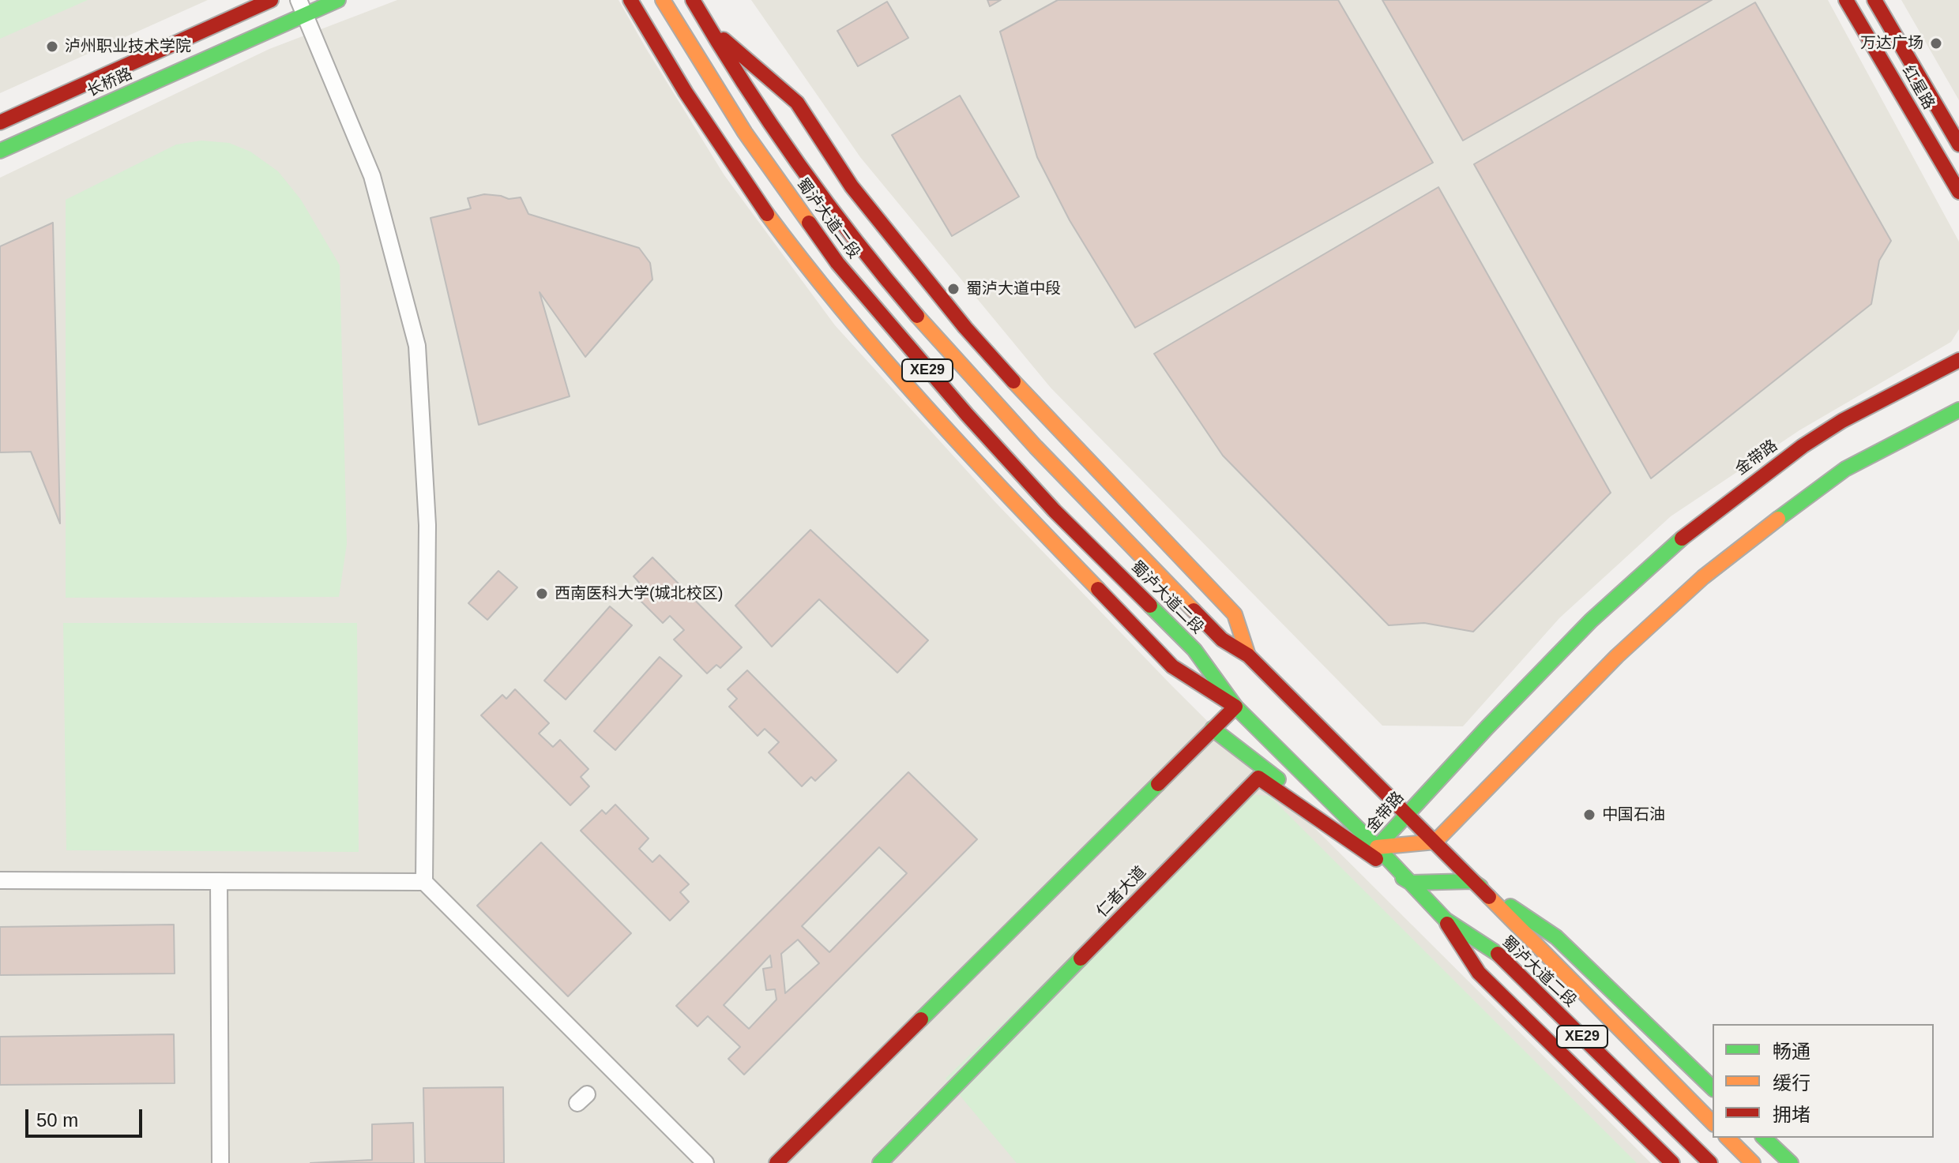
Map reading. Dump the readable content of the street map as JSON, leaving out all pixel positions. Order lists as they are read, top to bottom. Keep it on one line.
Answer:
{"streets":{"main road":["长桥路","红星路","蜀泸大道二段","XE29","金带路","仁者大道"]},"crossings":[["蜀泸大道二段","金带路"],["蜀泸大道二段","仁者大道"]],"places":["万达广场","泸州职业技术学院","蜀泸大道中段","西南医科大学(城北校区)","中国石油"],"legend":["畅通","缓行","拥堵"],"scale_bar":"50 m"}
